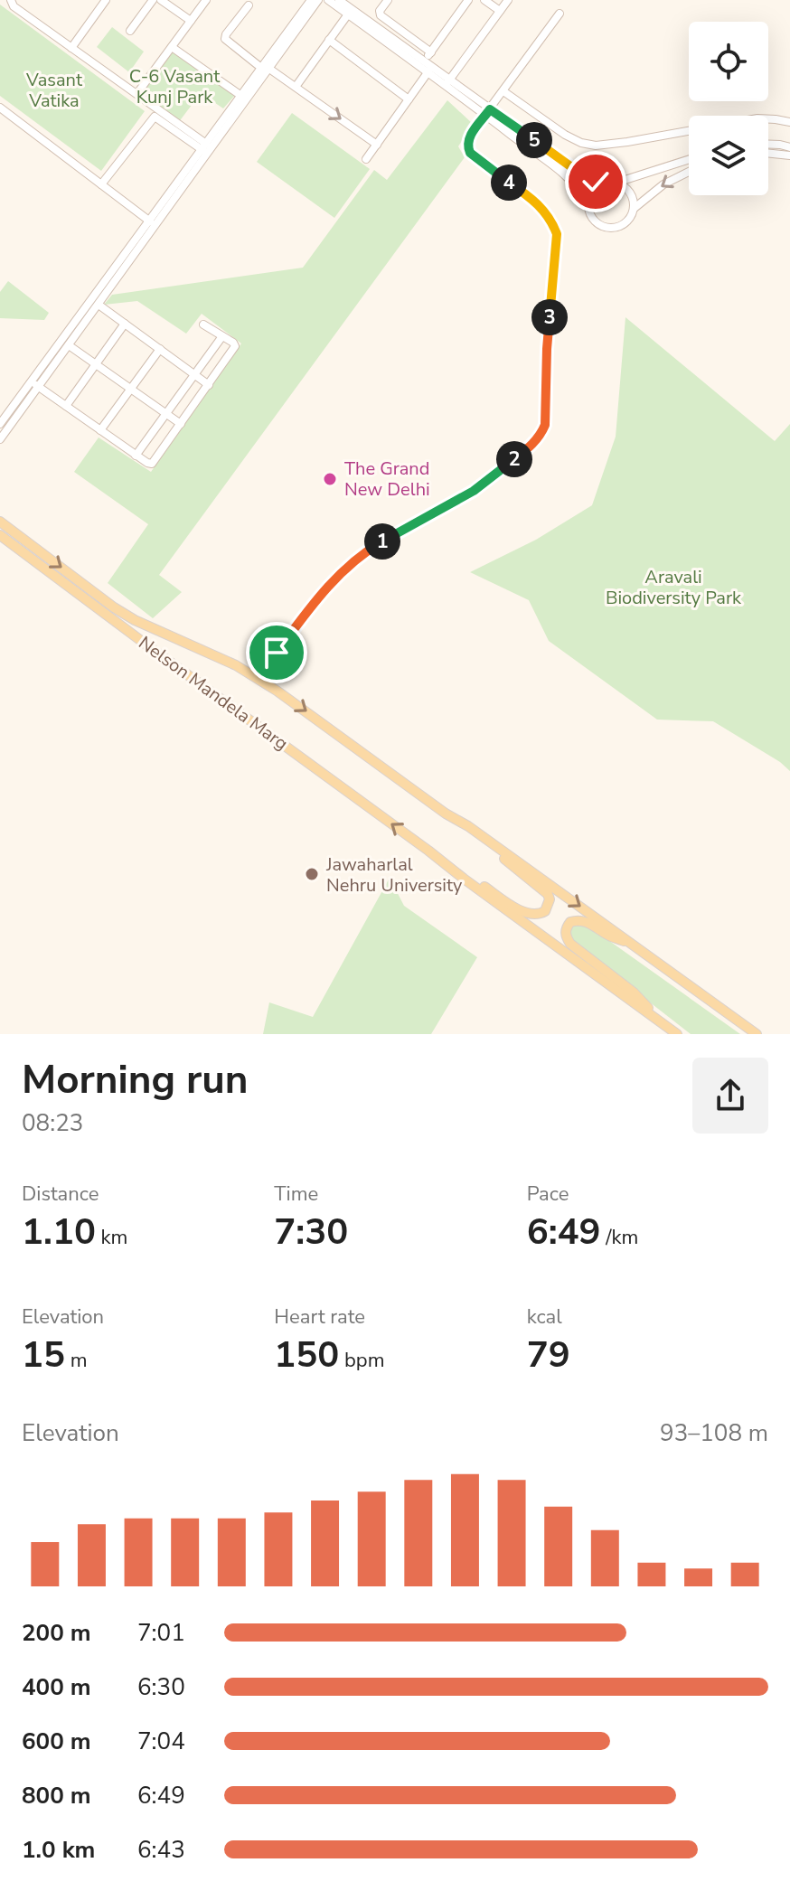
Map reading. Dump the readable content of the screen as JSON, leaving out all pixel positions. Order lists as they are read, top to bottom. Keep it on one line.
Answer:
{"streets":{"main road":["Nelson Mandela Marg"]},"parks":["C-6 Vasant Kunj Park","Vasant Vatika","Aravali Biodiversity Park"],"places":["The Grand New Delhi","Jawaharlal Nehru University"],"page":{"pins":["5","4","3","2","1"],"heading":["Morning run","08:23"],"stats":[["Distance","1.10 km"],["Time","7:30"],["Pace","6:49 /km"],["Elevation","15 m"],["Heart rate","150 bpm"],["kcal","79"]],"chart":["Elevation","93–108 m"],"list":[{"name":"200 m","note":"7:01"},{"name":"400 m","note":"6:30"},{"name":"600 m","note":"7:04"},{"name":"800 m","note":"6:49"},{"name":"1.0 km","note":"6:43"}]}}
